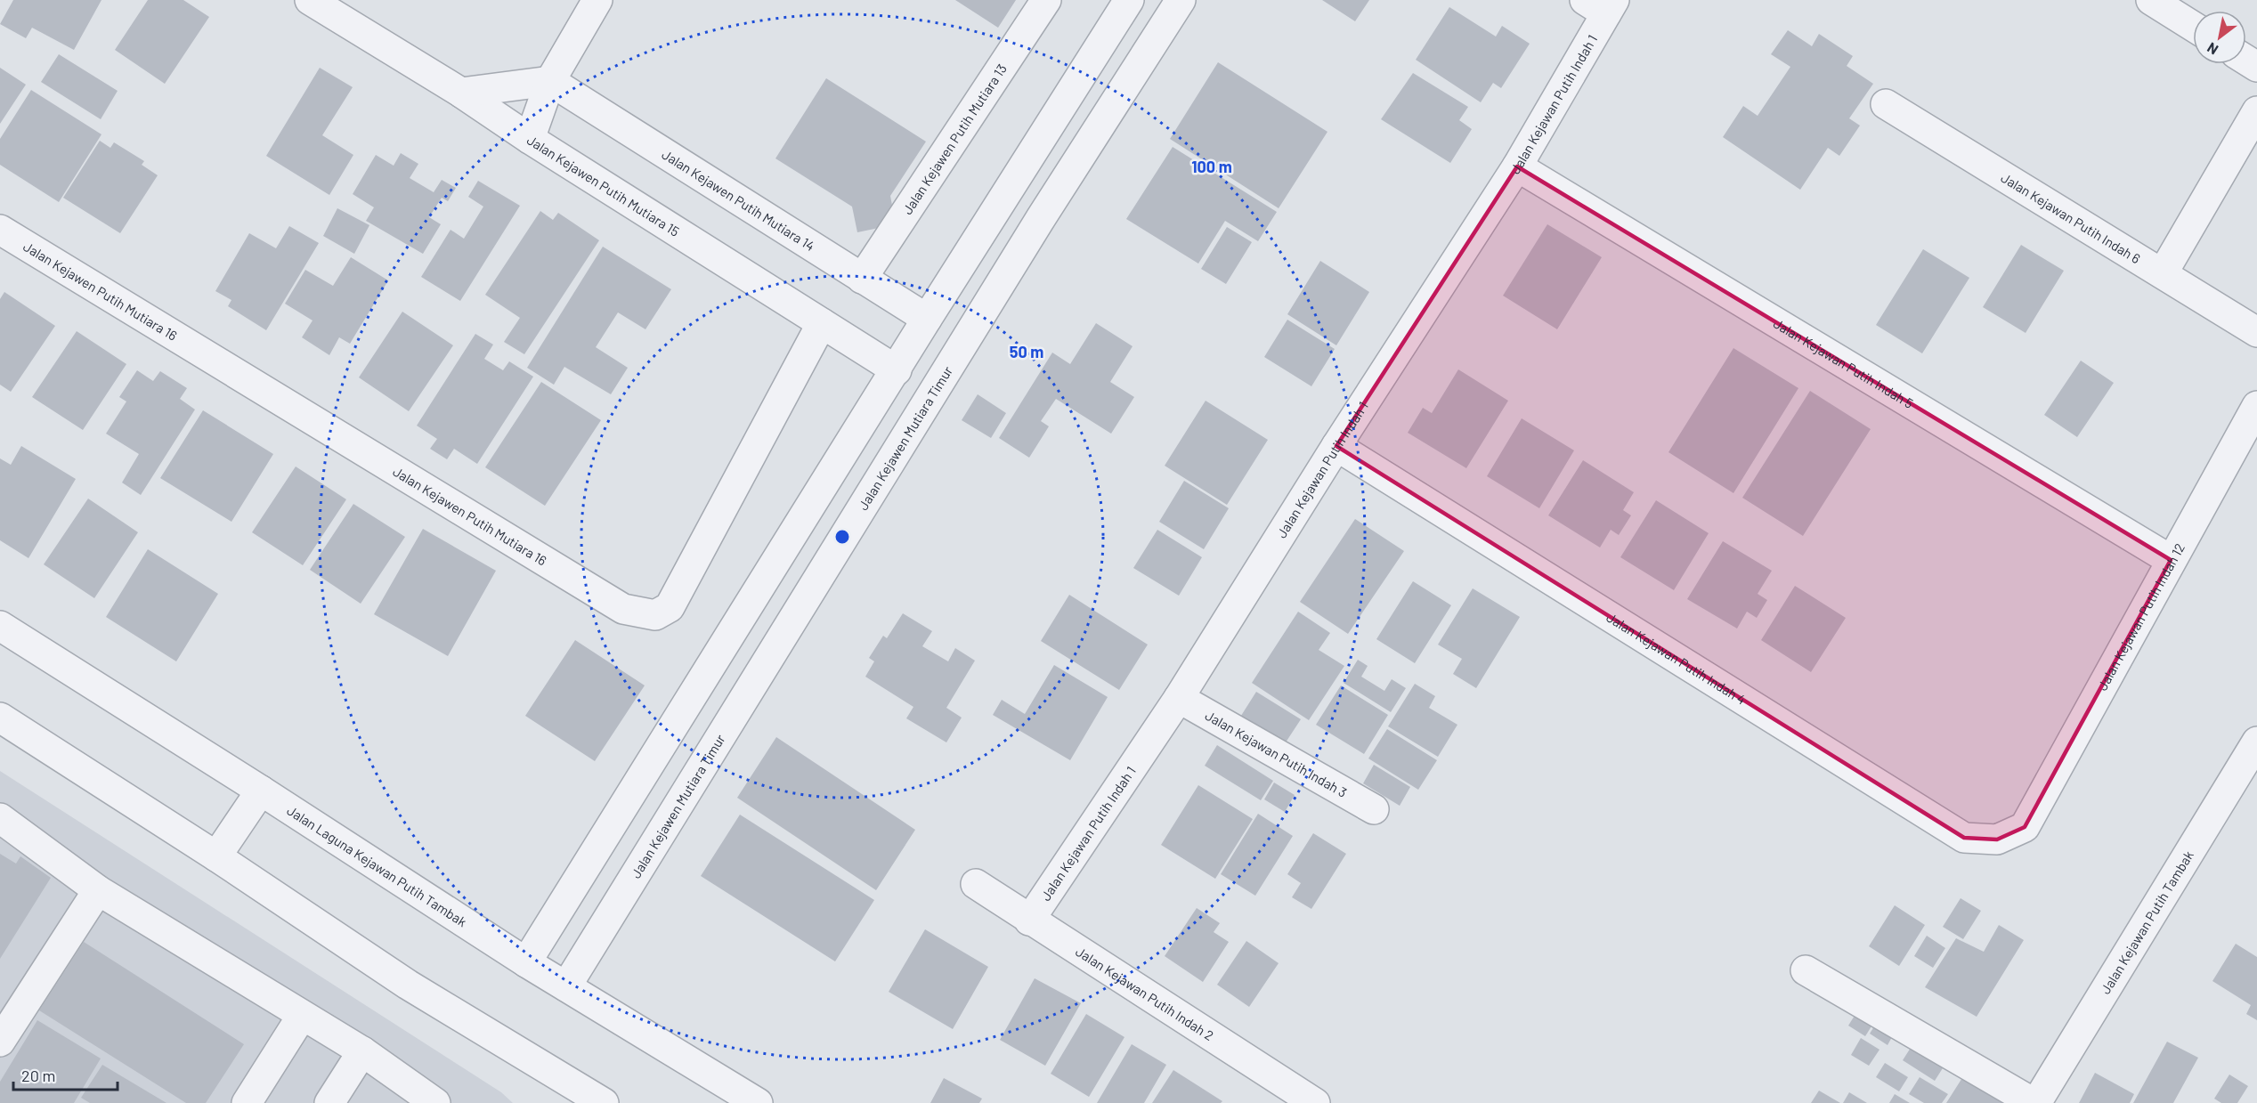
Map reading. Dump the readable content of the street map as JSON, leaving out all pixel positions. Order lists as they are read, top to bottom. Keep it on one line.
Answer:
{"streets":{"street":["Jalan Kejawan Putih Indah 1","Jalan Kejawen Putih Mutiara 13","Jalan Kejawen Putih Mutiara 15","Jalan Kejawen Putih Mutiara 14","Jalan Kejawan Putih Indah 6","Jalan Kejawen Putih Mutiara 16","Jalan Kejawan Putih Indah 5","Jalan Kejawen Mutiara Timur","Jalan Kejawan Putih Indah 12","Jalan Kejawan Putih Indah 4","Jalan Kejawan Putih Indah 3","Jalan Laguna Kejawan Putih Tambak","Jalan Kejawan Putih Tambak","Jalan Kejawan Putih Indah 2"]},"crossings":[["Jalan Kejawan Putih Indah 1","Jalan Kejawan Putih Indah 5"],["Jalan Kejawan Putih Indah 1","Jalan Kejawan Putih Indah 4"],["Jalan Kejawan Putih Indah 1","Jalan Kejawan Putih Indah 3"],["Jalan Kejawan Putih Indah 1","Jalan Kejawan Putih Indah 2"],["Jalan Kejawen Putih Mutiara 13","Jalan Kejawen Putih Mutiara 14"],["Jalan Kejawen Putih Mutiara 15","Jalan Kejawen Putih Mutiara 16"],["Jalan Kejawan Putih Indah 5","Jalan Kejawan Putih Indah 12"],["Jalan Kejawen Mutiara Timur","Jalan Laguna Kejawan Putih Tambak"],["Jalan Kejawan Putih Indah 12","Jalan Kejawan Putih Indah 4"]],"scale_bar":"20 m","north":"bottom left","rings":["100 m","50 m"]}
